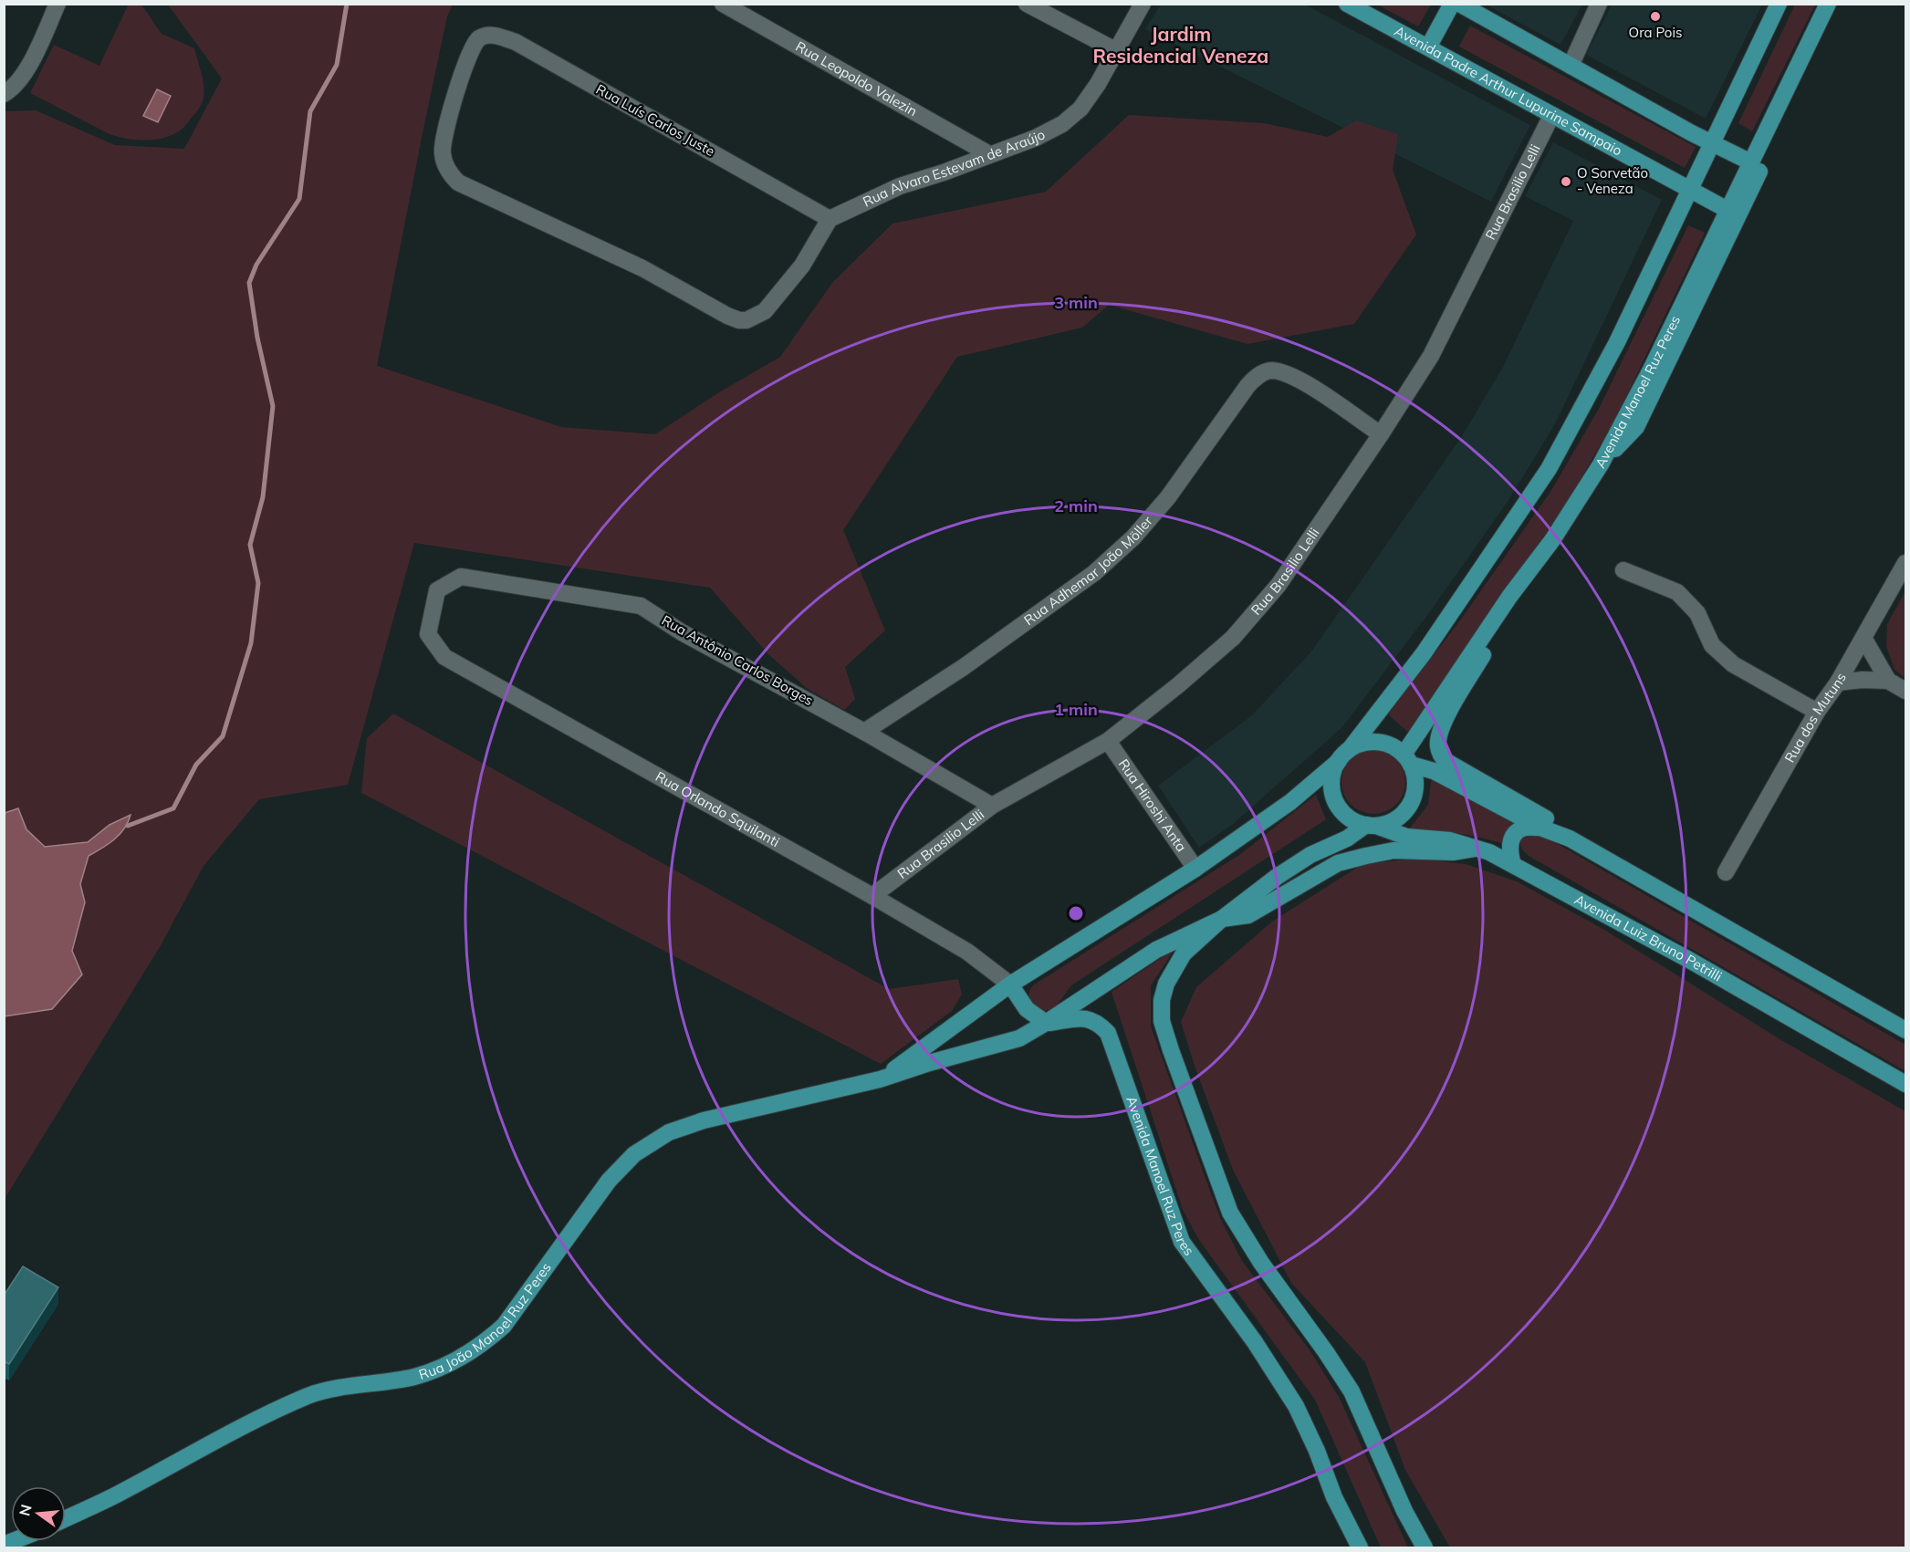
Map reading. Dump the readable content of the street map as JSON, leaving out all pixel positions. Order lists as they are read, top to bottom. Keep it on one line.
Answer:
{"streets":{"main road":["Avenida Padre Arthur Lupurine Sampaio","Avenida Manoel Ruz Peres","Avenida Luiz Bruno Petrilli","Rua João Manoel Ruz Peres"],"street":["Rua Leopoldo Valezin","Rua Luís Carlos Juste","Rua Alvaro Estevam de Araújo","Rua Brasilio Lelli","Rua Adhemar João Möller","Rua Antônio Carlos Borges","Rua dos Mutuns","Rua Hiroshi Anta","Rua Orlando Squilanti"]},"crossings":[["Rua Leopoldo Valezin","Rua Alvaro Estevam de Araújo"],["Avenida Padre Arthur Lupurine Sampaio","Rua Brasilio Lelli"],["Avenida Padre Arthur Lupurine Sampaio","Avenida Manoel Ruz Peres"],["Rua Luís Carlos Juste","Rua Alvaro Estevam de Araújo"],["Rua Brasilio Lelli","Rua Adhemar João Möller"],["Rua Brasilio Lelli","Rua Antônio Carlos Borges"],["Rua Brasilio Lelli","Rua Hiroshi Anta"],["Rua Brasilio Lelli","Rua Orlando Squilanti"],["Avenida Manoel Ruz Peres","Avenida Luiz Bruno Petrilli"],["Avenida Manoel Ruz Peres","Rua João Manoel Ruz Peres"],["Rua Adhemar João Möller","Rua Antônio Carlos Borges"],["Rua Antônio Carlos Borges","Rua Orlando Squilanti"],["Rua Orlando Squilanti","Rua João Manoel Ruz Peres"]],"districts":["Jardim Residencial Veneza"],"places":["Ora Pois","O Sorvetão - Veneza"],"north":"left","rings":["3 min","2 min","1 min"]}
